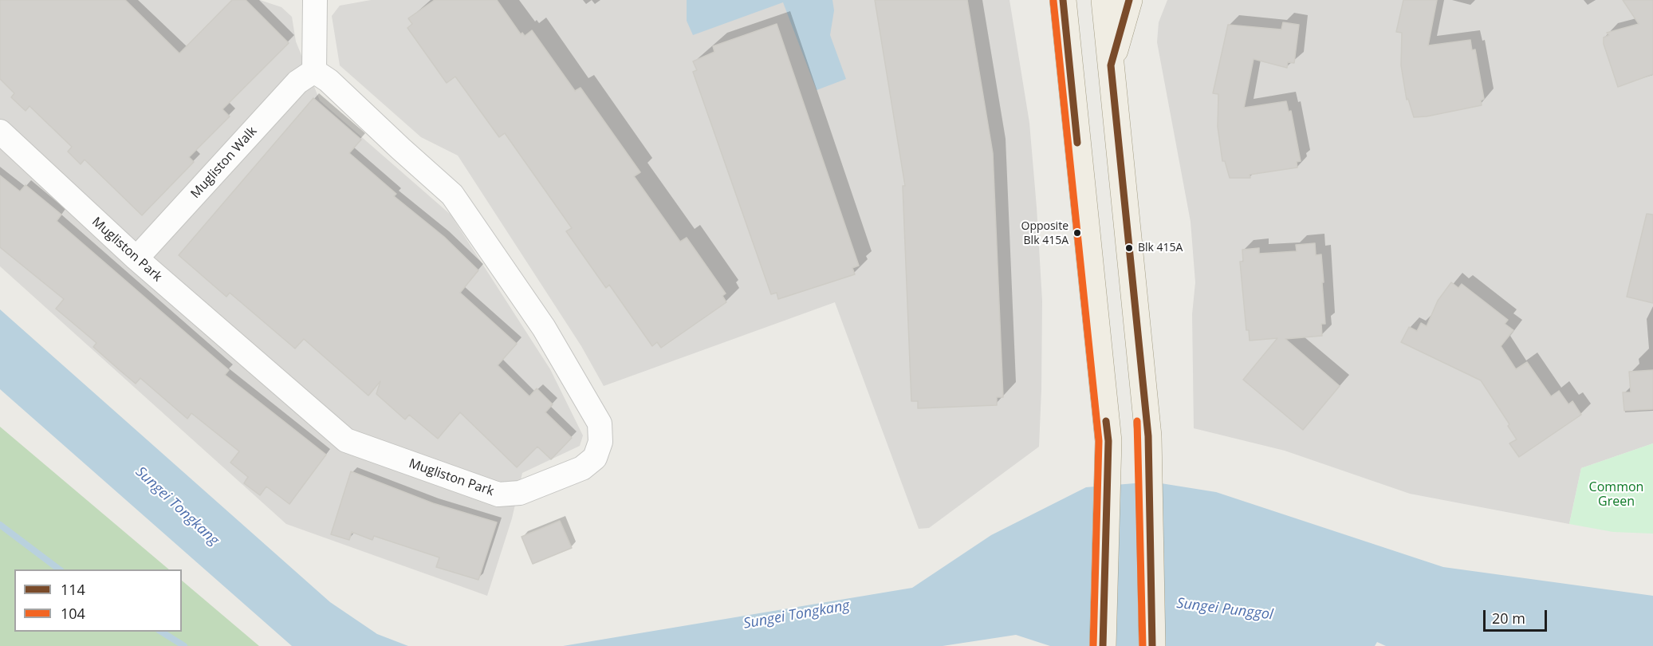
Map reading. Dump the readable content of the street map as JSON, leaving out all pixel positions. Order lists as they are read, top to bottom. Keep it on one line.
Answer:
{"streets":{"street":["Mugliston Walk","Mugliston Park"]},"crossings":[["Mugliston Walk","Mugliston Park"]],"water":["Sungei Tongkang","Sungei Punggol"],"parks":["Common Green"],"places":["Opposite Blk 415A","Blk 415A"],"lines":["transit line 114","transit line 104"],"legend":["114","104"],"scale_bar":"20 m"}
